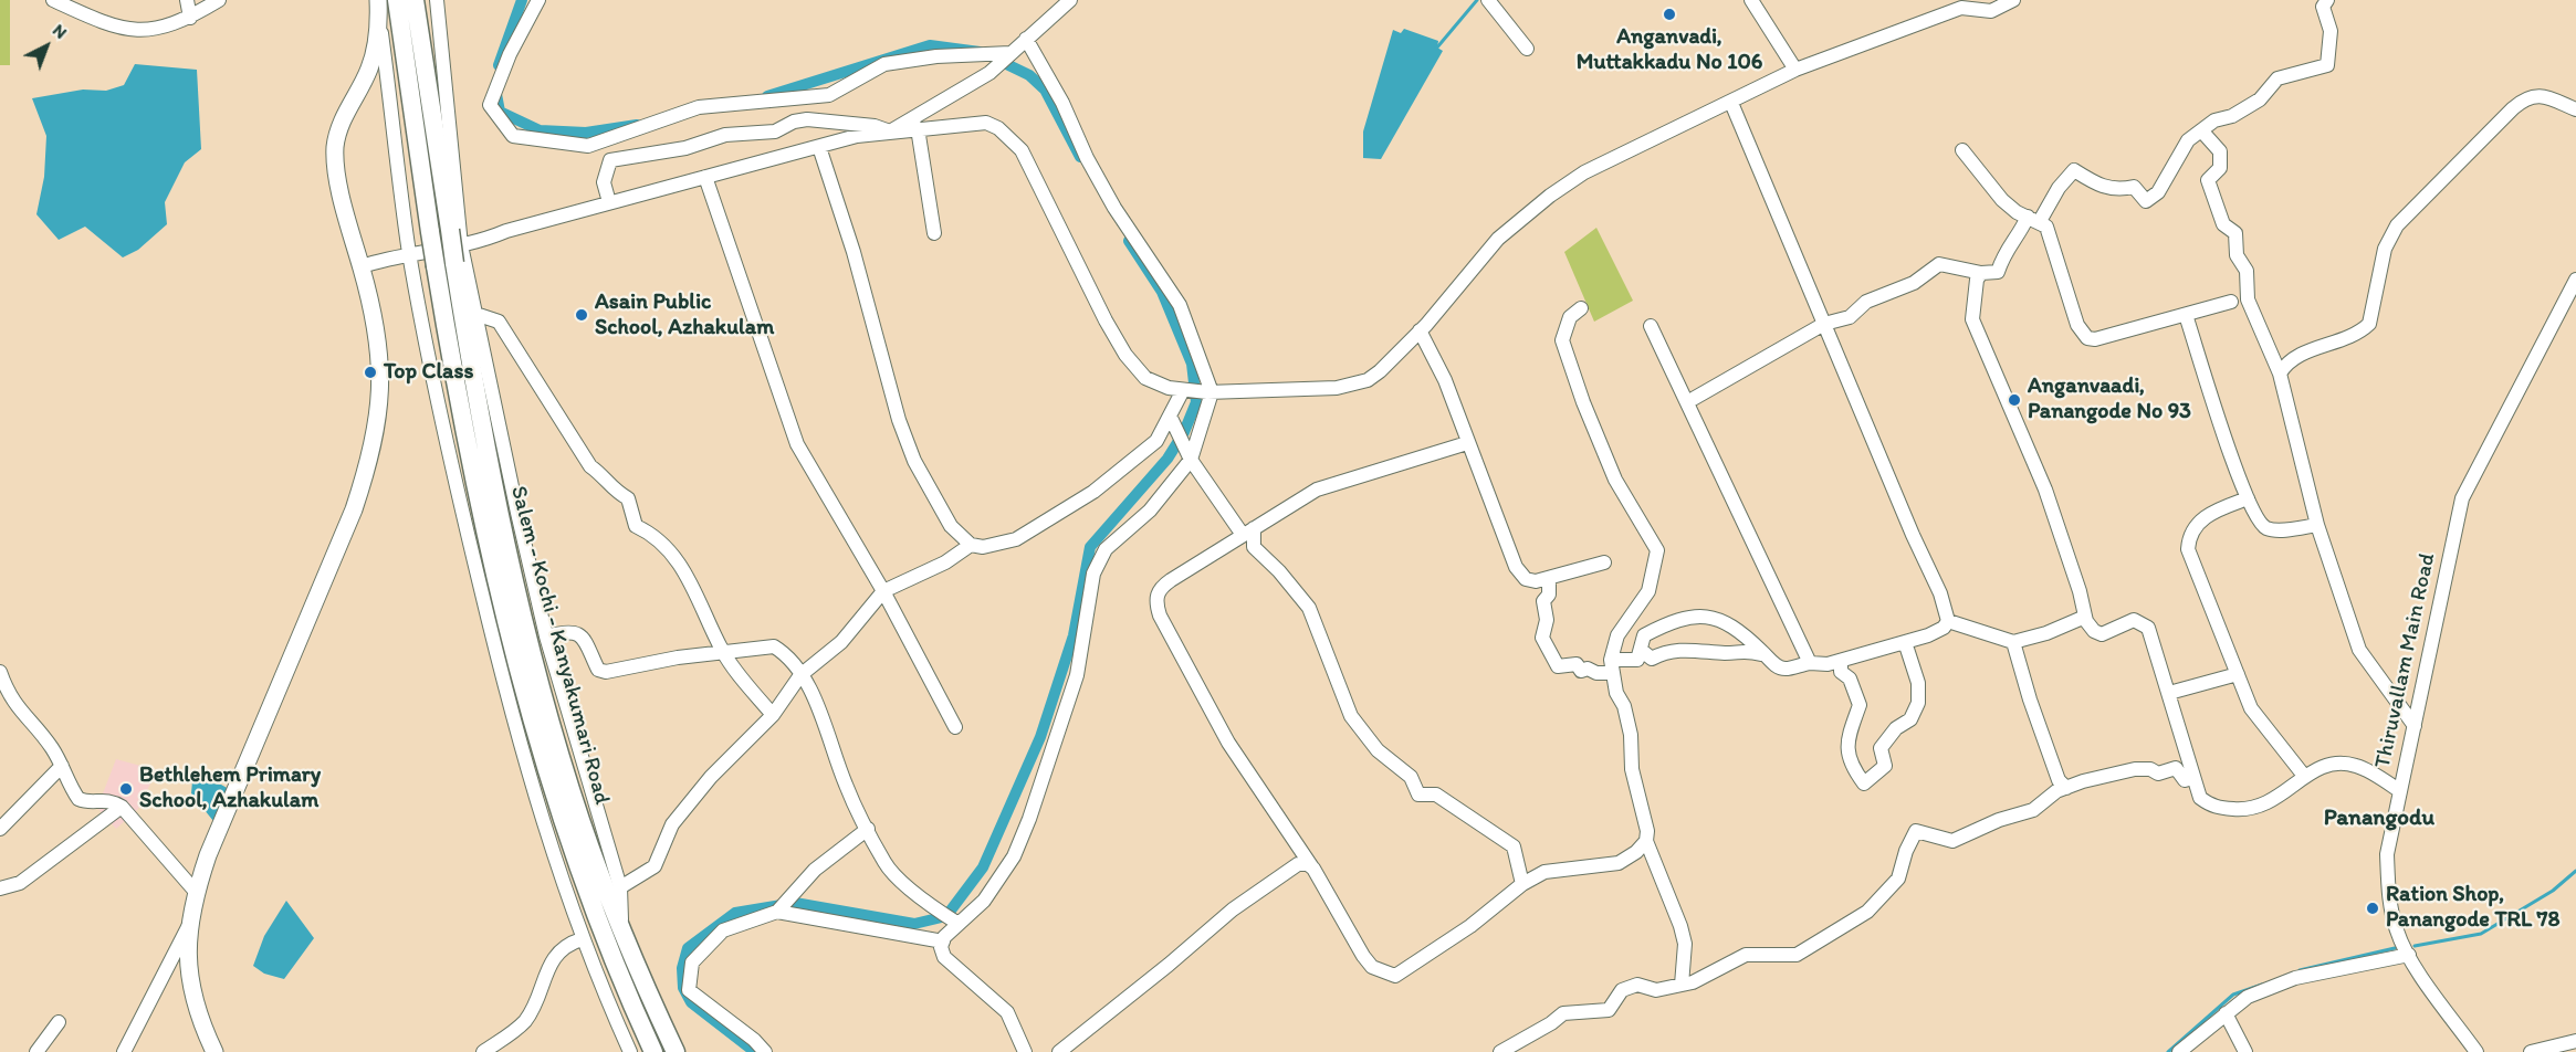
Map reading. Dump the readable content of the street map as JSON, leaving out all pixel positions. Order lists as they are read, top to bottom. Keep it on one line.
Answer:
{"streets":{"highway":["Salem - Kochi - Kanyakumari Road"],"street":["Thiruvallam Main Road"]},"districts":["Panangodu"],"places":["Anganvadi, Muttakkadu No 106","Asain Public School, Azhakulam","Top Class","Anganvaadi, Panangode No 93","Bethlehem Primary School, Azhakulam","Ration Shop, Panangode TRL 78"],"north":"top right"}
